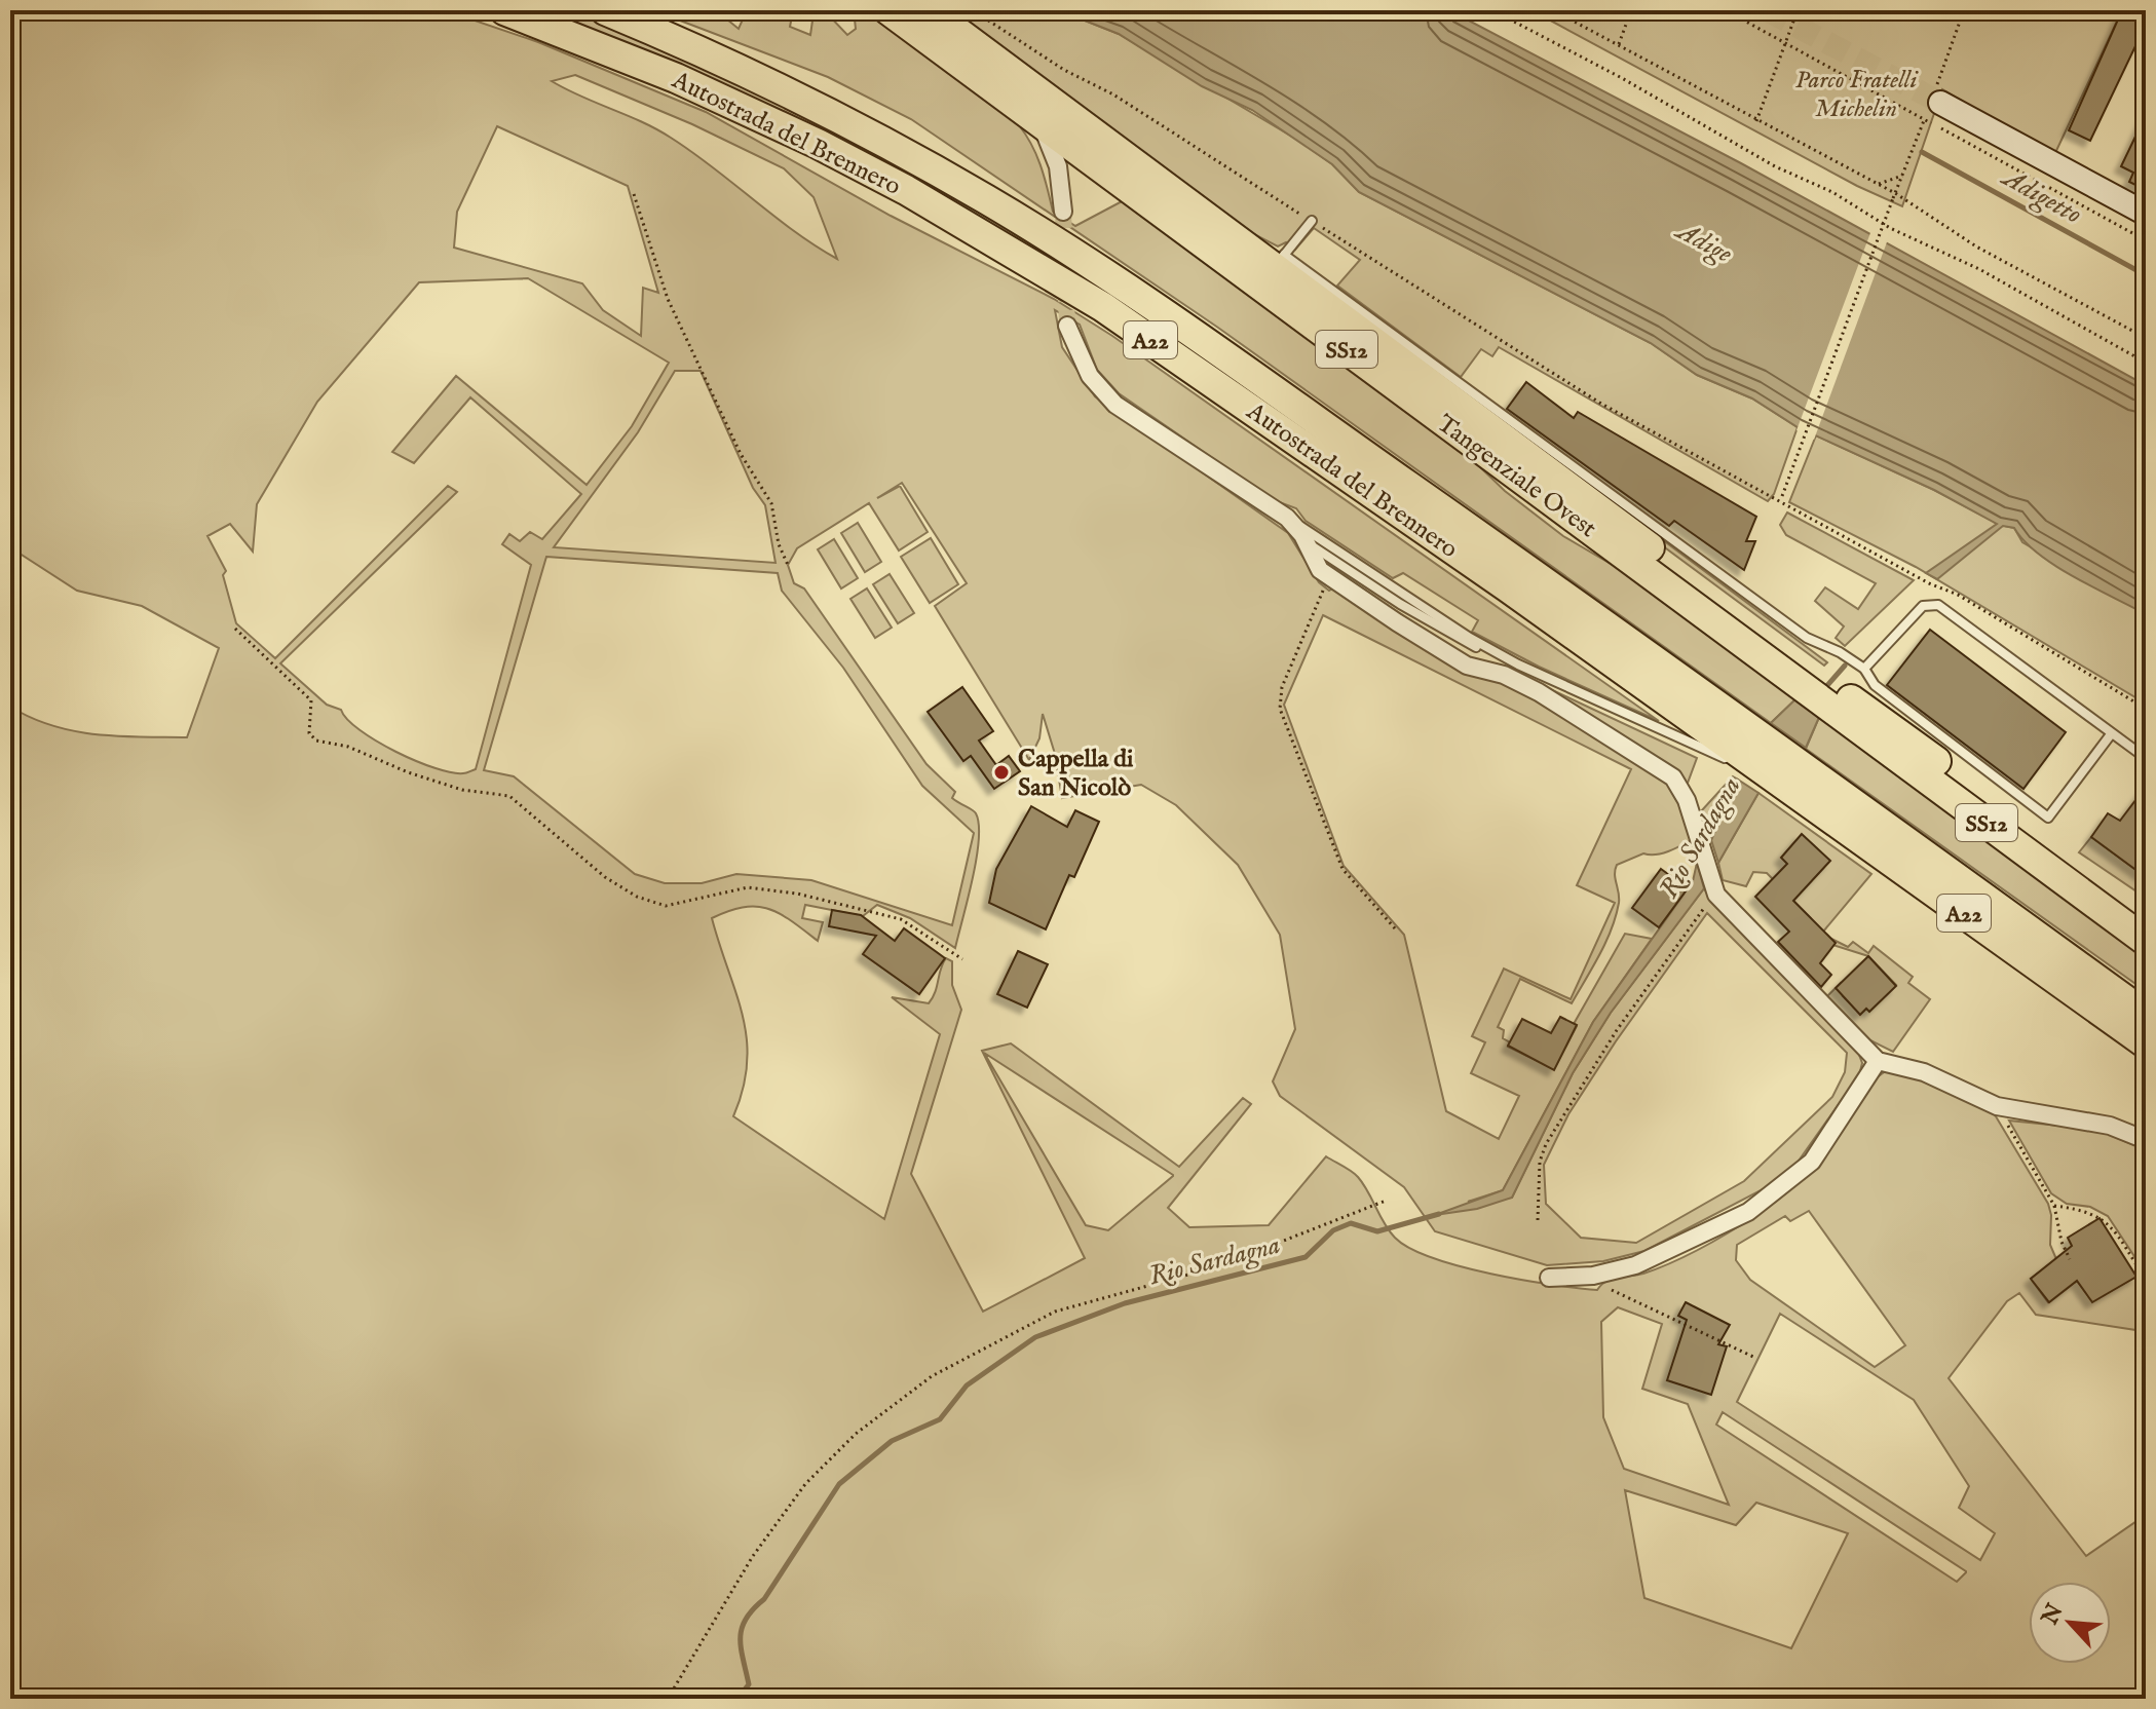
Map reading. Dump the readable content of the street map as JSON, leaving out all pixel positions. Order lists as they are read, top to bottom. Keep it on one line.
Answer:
{"streets":{"highway":["Autostrada del Brennero","A22","SS12","Tangenziale Ovest"]},"water":["Adigetto","Adige","Rio Sardagna"],"parks":["Parco Fratelli Michelin"],"places":["Cappella di San Nicolò"],"north":"top left"}
